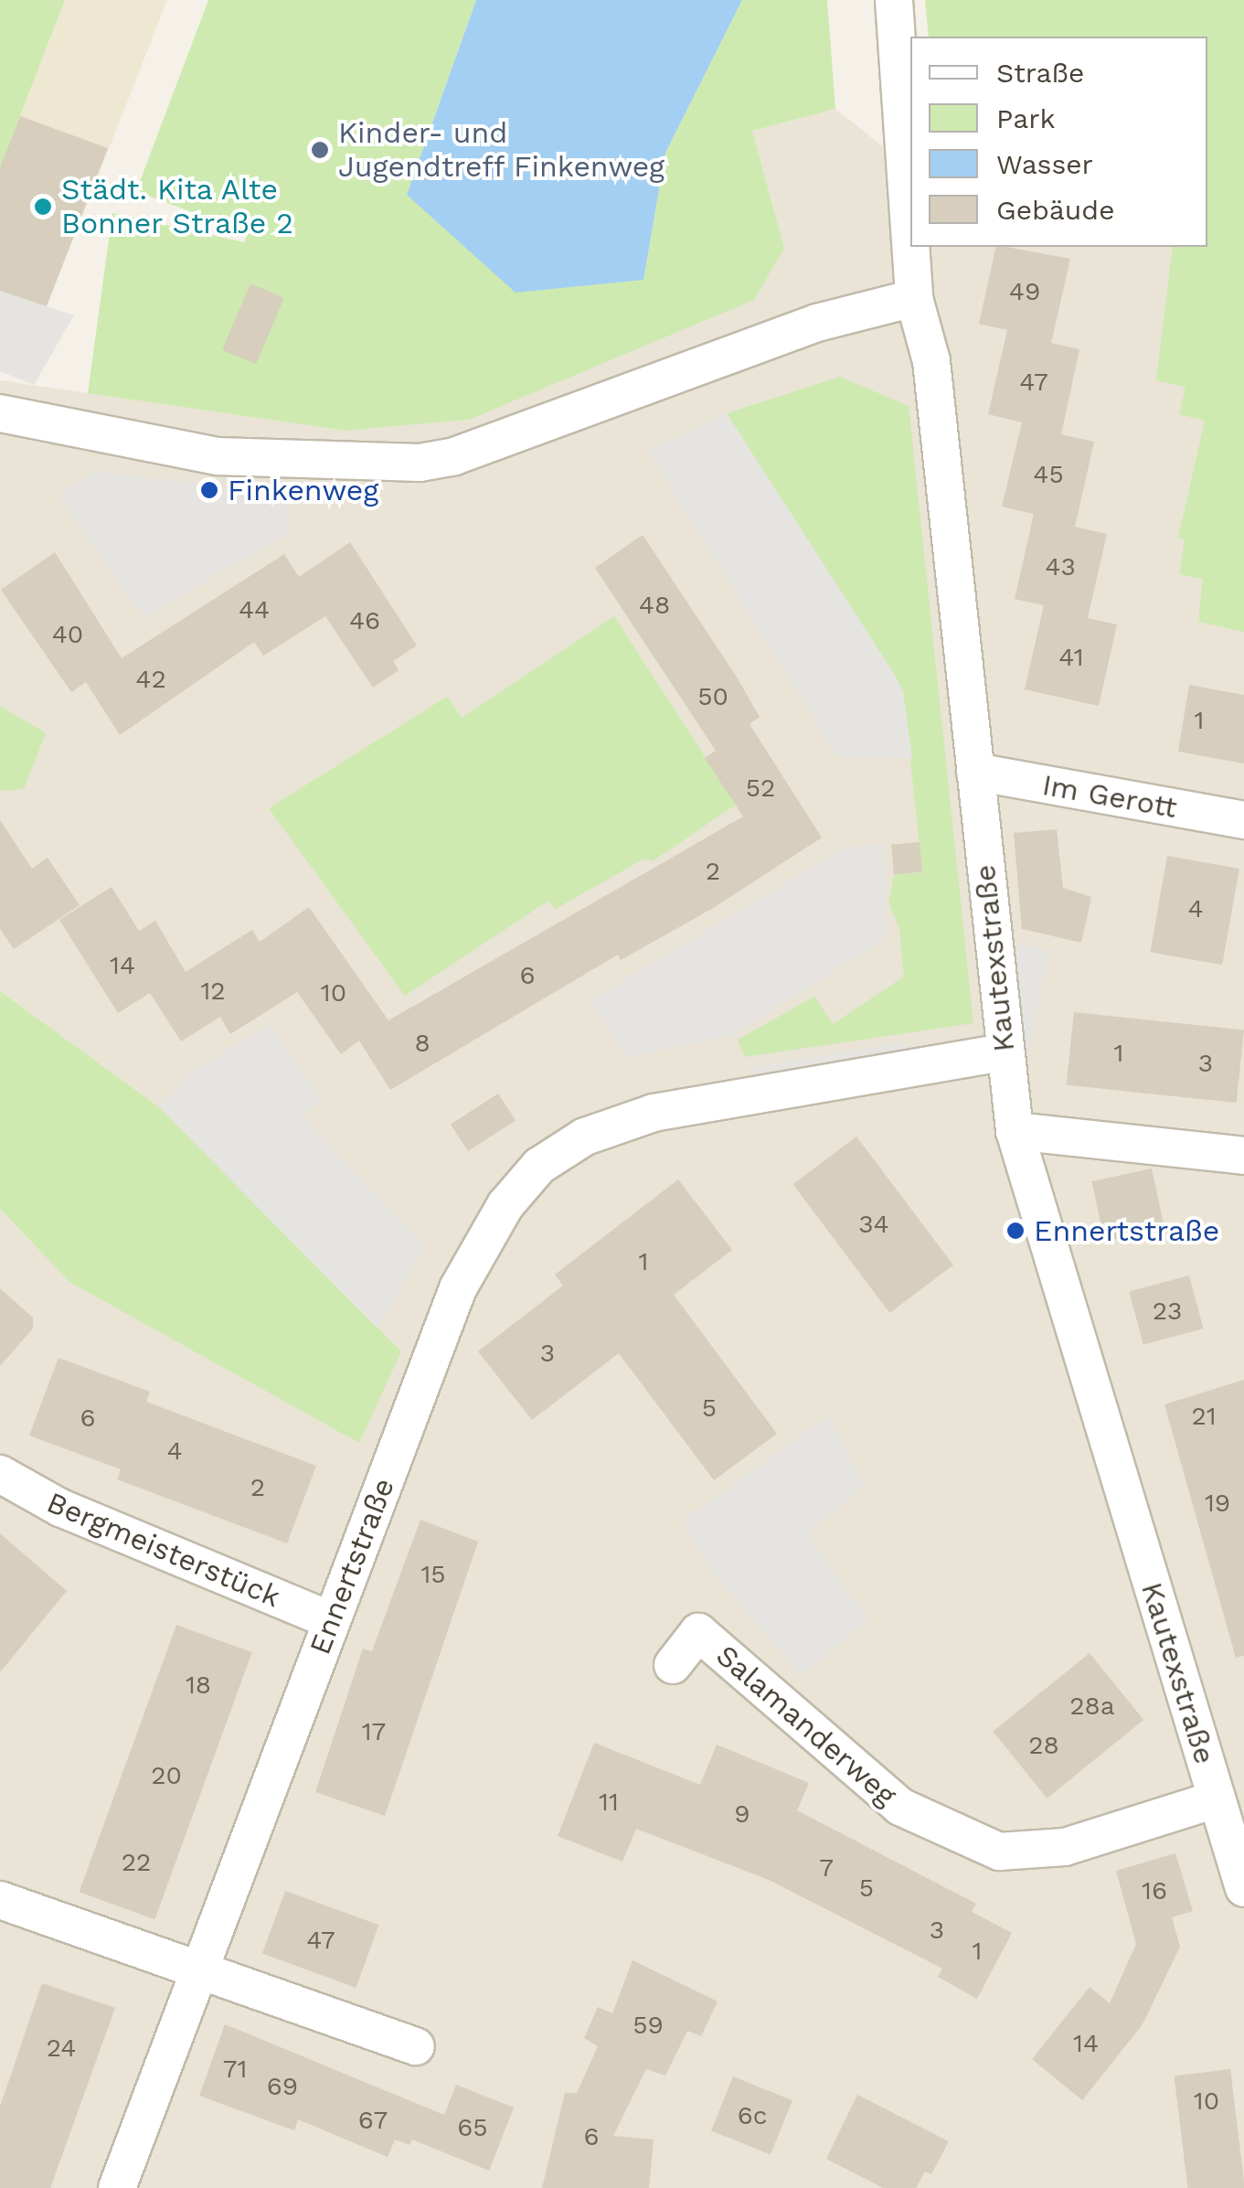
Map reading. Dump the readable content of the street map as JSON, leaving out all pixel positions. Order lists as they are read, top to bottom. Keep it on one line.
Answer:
{"streets":{"street":["Im Gerott","Kautexstraße","Bergmeisterstück","Ennertstraße","Salamanderweg"]},"crossings":[["Im Gerott","Kautexstraße"],["Kautexstraße","Ennertstraße"],["Kautexstraße","Salamanderweg"],["Bergmeisterstück","Ennertstraße"]],"places":["Kinder- und Jugendtreff Finkenweg","Städt. Kita Alte Bonner Straße 2","Finkenweg","Ennertstraße"],"house_numbers":["49","47","45","43","48","44","46","40","41","42","50","1","52","2","4","14","6","12","10","8","1","3","34","1","23","3","5","21","6","4","2","19","15","18","28a","17","28","20","11","9","22","7","5","16","3","47","1","59","14","24","71","69","10","6c","67","65","6"],"legend":["Straße","Park","Wasser","Gebäude"]}
